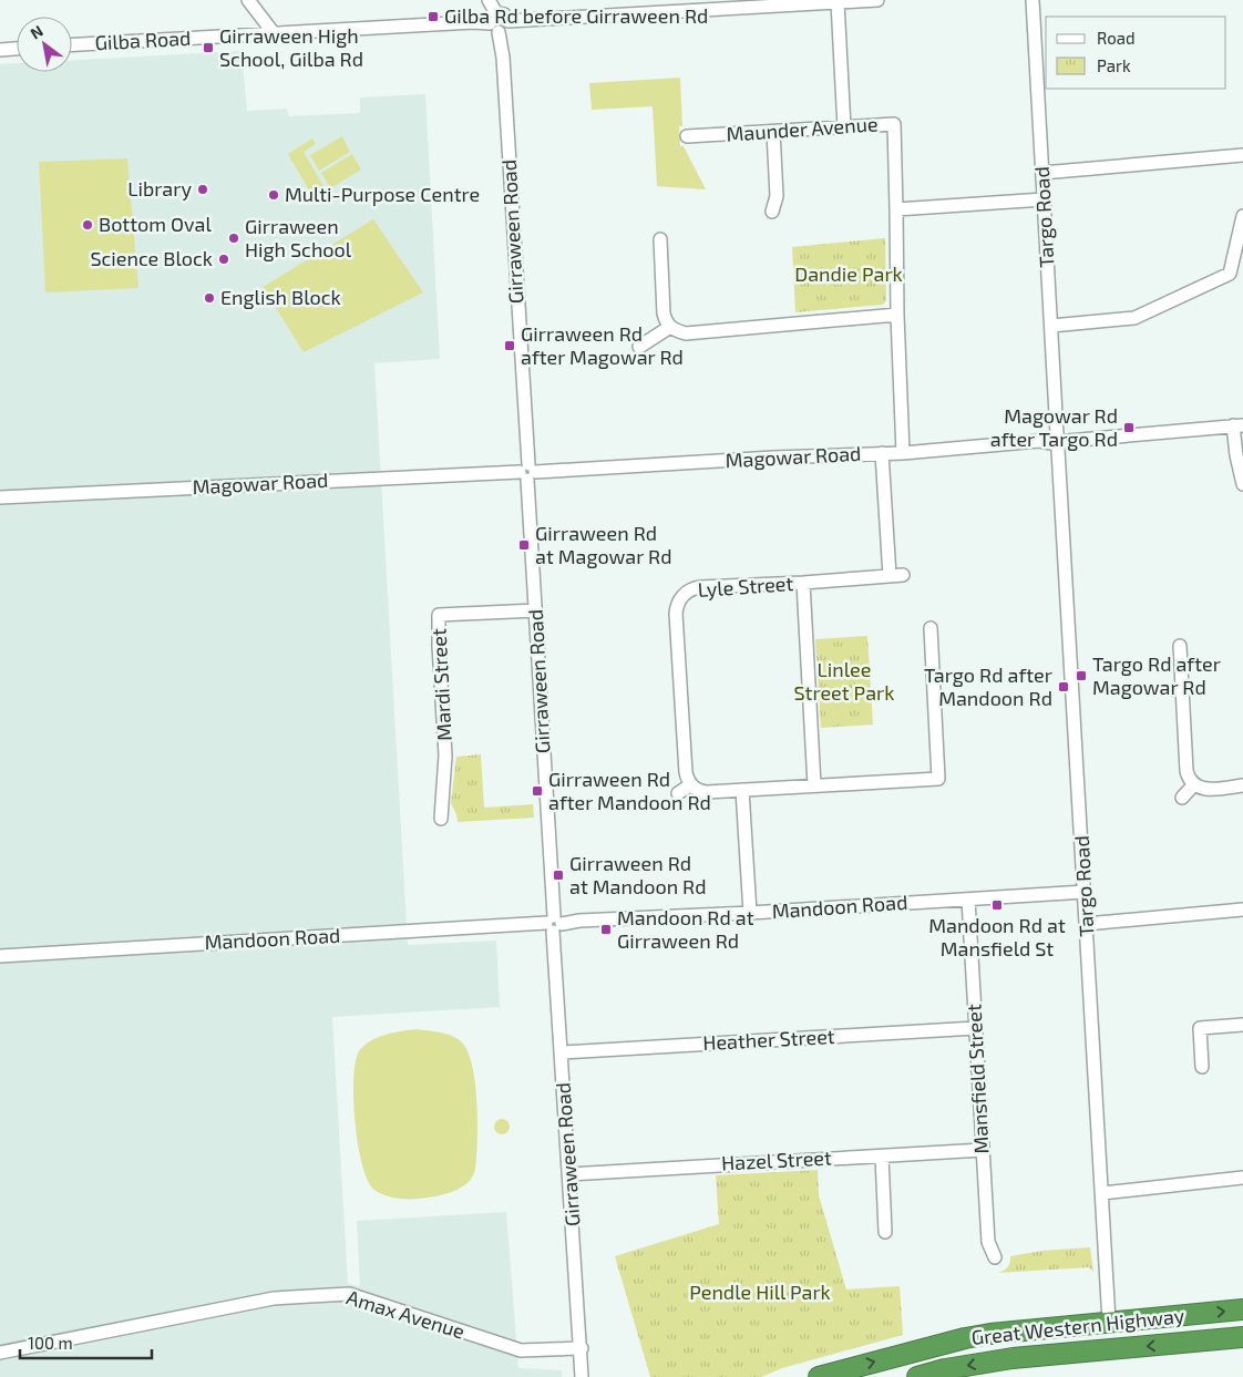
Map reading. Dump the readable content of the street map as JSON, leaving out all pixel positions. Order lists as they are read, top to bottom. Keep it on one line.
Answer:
{"streets":{"highway":["Great Western Highway"],"street":["Gilba Road","Maunder Avenue","Targo Road","Girraween Road","Magowar Road","Lyle Street","Mardi Street","Mandoon Road","Heather Street","Mansfield Street","Hazel Street","Amax Avenue"]},"crossings":[["Gilba Road","Girraween Road"],["Maunder Avenue","Magowar Road"],["Targo Road","Magowar Road"],["Targo Road","Mandoon Road"],["Targo Road","Great Western Highway"],["Girraween Road","Magowar Road"],["Girraween Road","Mardi Street"],["Girraween Road","Mandoon Road"],["Girraween Road","Heather Street"],["Girraween Road","Hazel Street"],["Girraween Road","Amax Avenue"],["Mandoon Road","Mansfield Street"],["Heather Street","Mansfield Street"],["Mansfield Street","Hazel Street"]],"parks":["Dandie Park","Linlee Street Park","Pendle Hill Park"],"places":{"transit":["Gilba Rd before Girraween Rd","Girraween High School, Gilba Rd","Girraween Rd after Magowar Rd","Magowar Rd after Targo Rd","Girraween Rd at Magowar Rd","Targo Rd after Magowar Rd","Targo Rd after Mandoon Rd","Girraween Rd after Mandoon Rd","Girraween Rd at Mandoon Rd","Mandoon Rd at Mansfield St","Mandoon Rd at Girraween Rd"],"other":["Library","Multi-Purpose Centre","Bottom Oval","Girraween High School","Science Block","English Block"]},"legend":["Road","Park"],"scale_bar":"100 m","north":"top left"}
